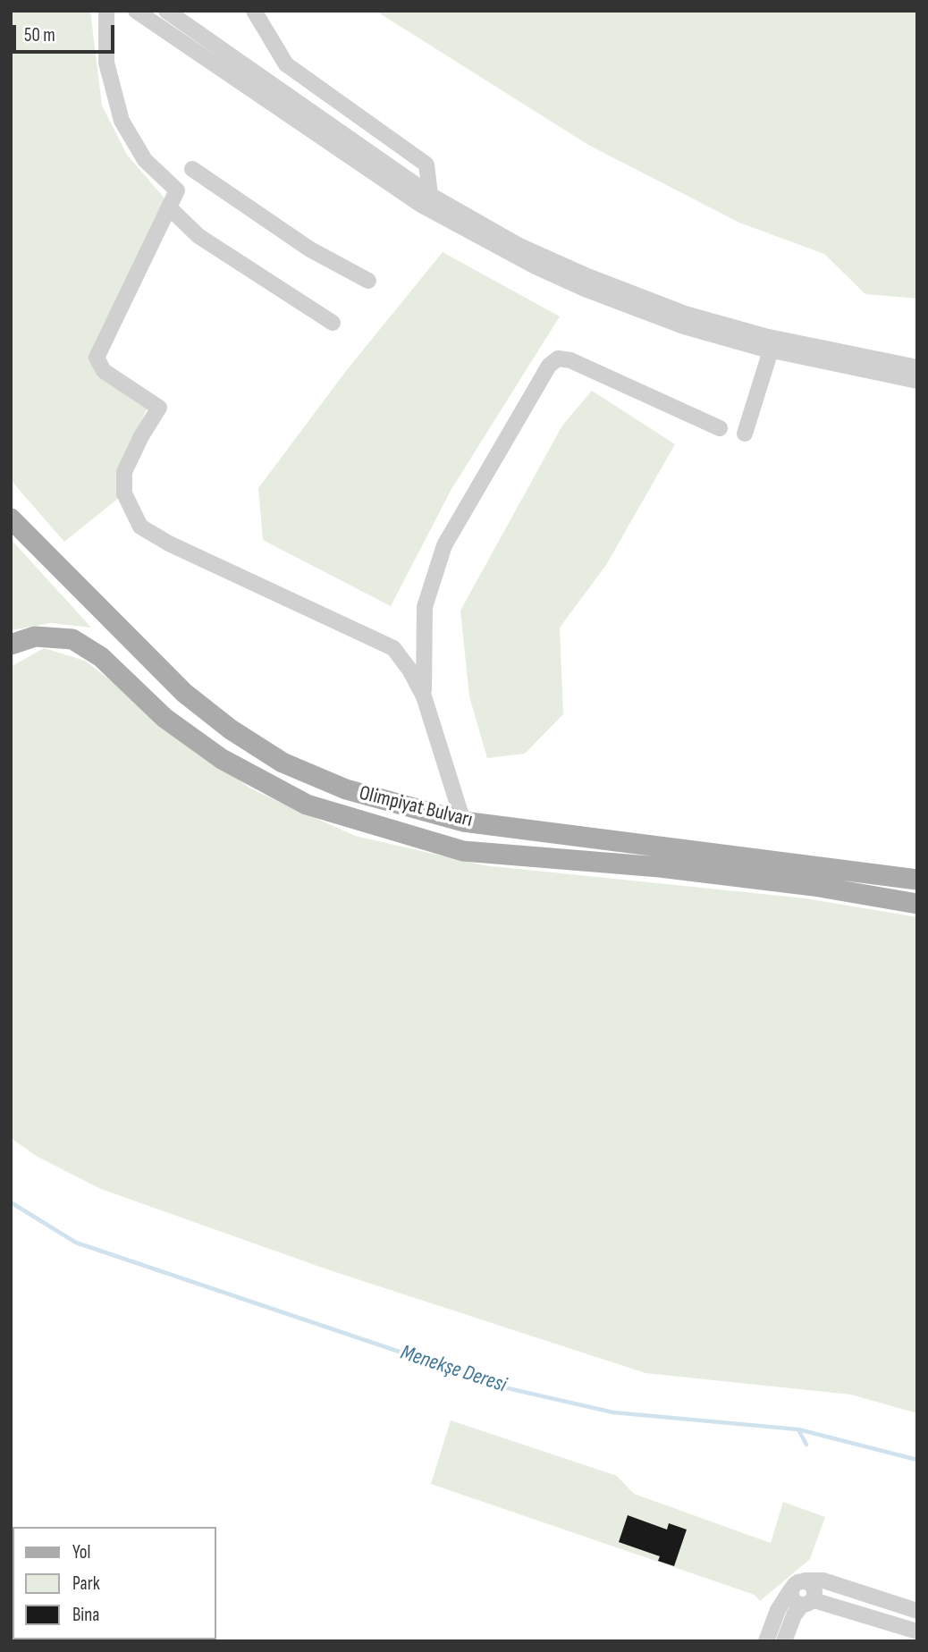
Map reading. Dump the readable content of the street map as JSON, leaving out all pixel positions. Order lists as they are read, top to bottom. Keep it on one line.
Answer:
{"streets":{"main road":["Olimpiyat Bulvarı"]},"water":["Menekşe Deresi"],"legend":["Yol","Park","Bina"],"scale_bar":"50 m"}
